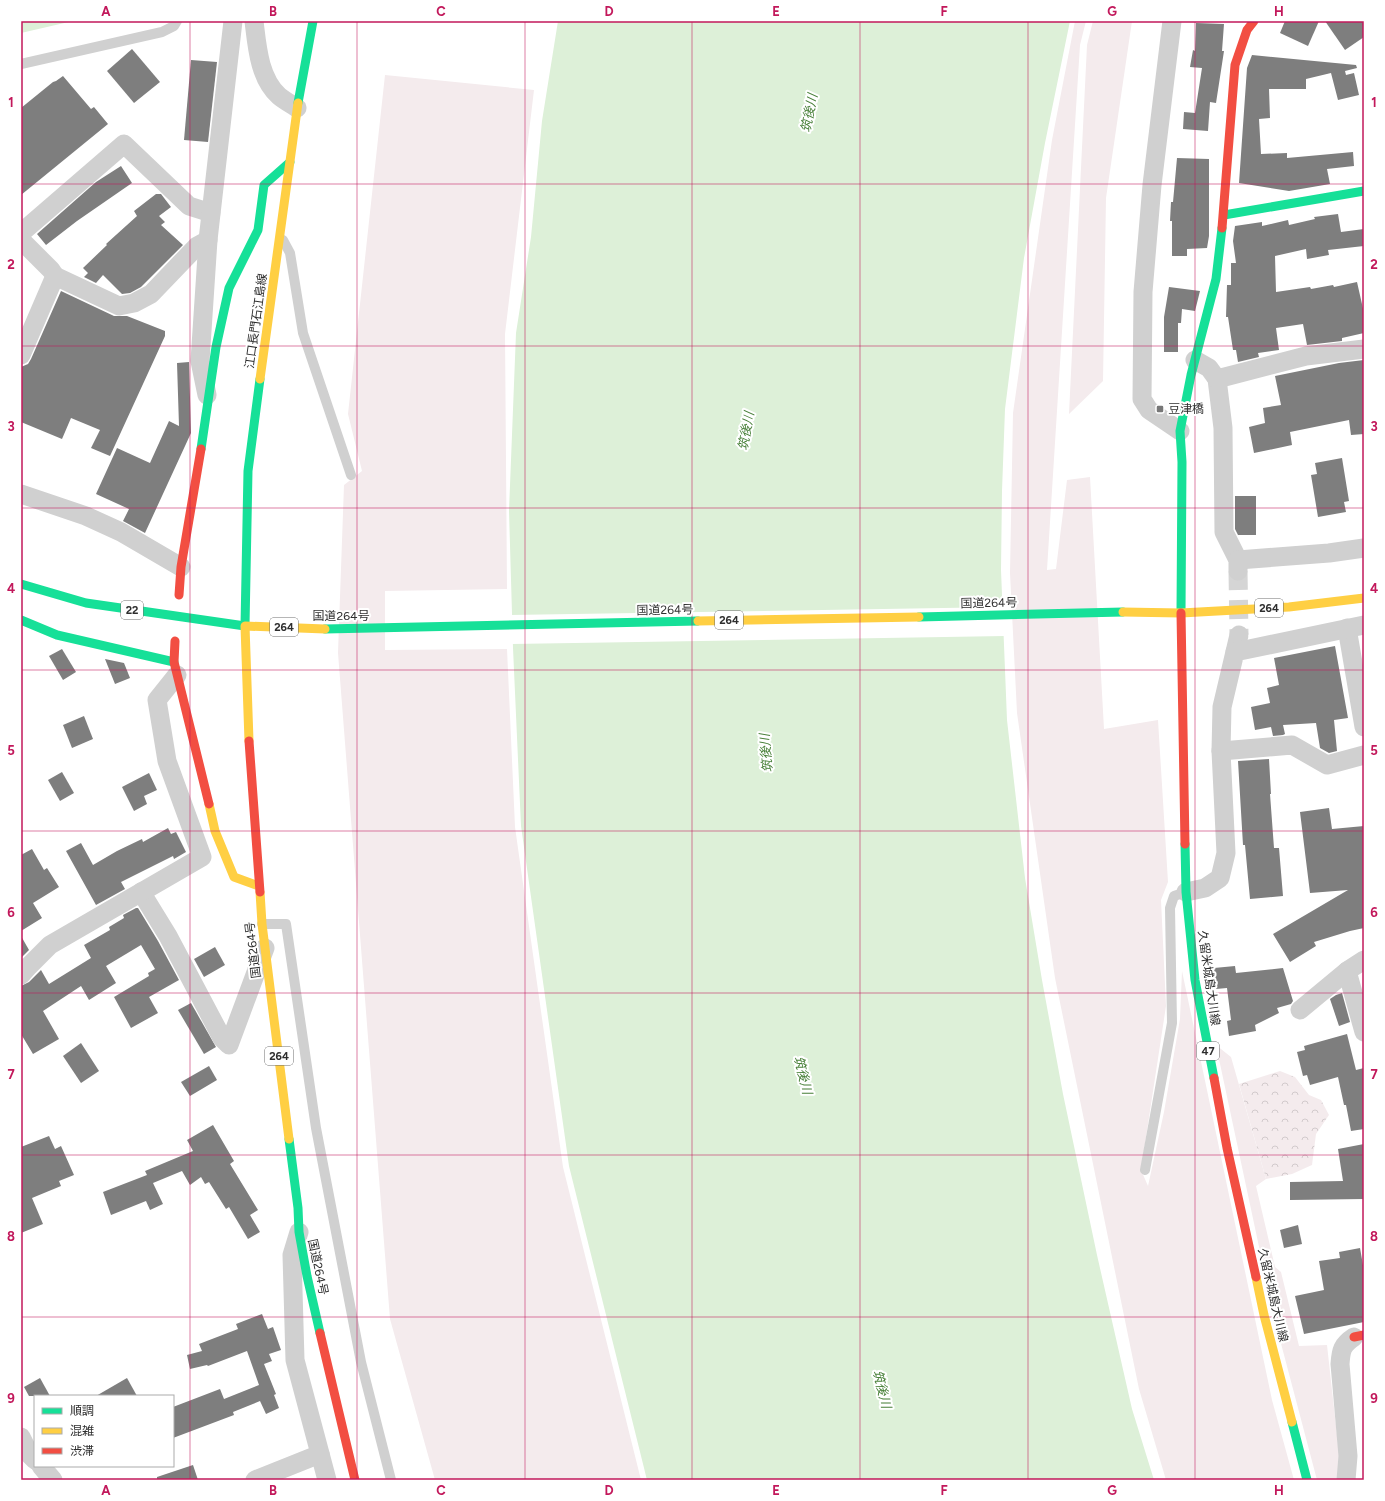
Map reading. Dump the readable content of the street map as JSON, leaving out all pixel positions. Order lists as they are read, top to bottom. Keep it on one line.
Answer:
{"streets":{"main road":["江口長門石江島線","国道264号","264","22","久留米城島大川線","47"]},"crossings":[["江口長門石江島線","国道264号"],["江口長門石江島線","22"],["国道264号","264"],["国道264号","22"],["国道264号","久留米城島大川線"],["264","久留米城島大川線"]],"water":["筑後川"],"places":{"transit":["豆津橋"]},"legend":["順調","混雑","渋滞"],"grid":{"columns":["A","B","C","D","E","F","G","H"],"rows":["1","2","3","4","5","6","7","8","9"]}}
